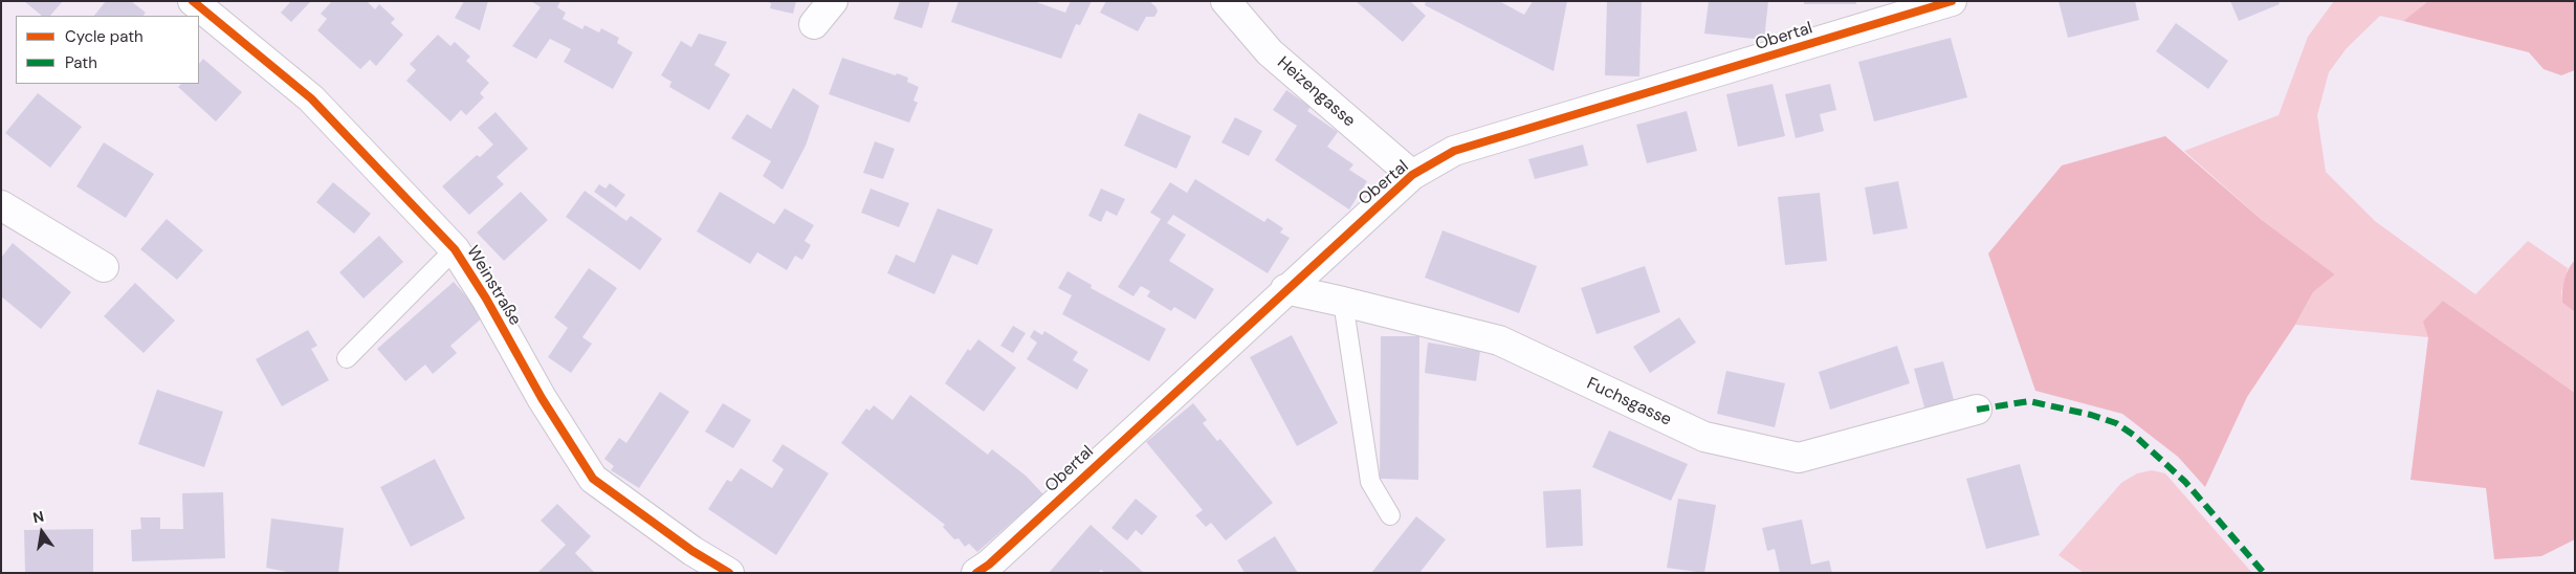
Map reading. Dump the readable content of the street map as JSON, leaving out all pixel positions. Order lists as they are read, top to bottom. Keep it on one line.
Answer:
{"streets":{"street":["Obertal","Heizengasse","Weinstraße","Fuchsgasse"]},"crossings":[["Obertal","Heizengasse"],["Obertal","Fuchsgasse"]],"legend":["Cycle path","Path"],"north":"top"}
